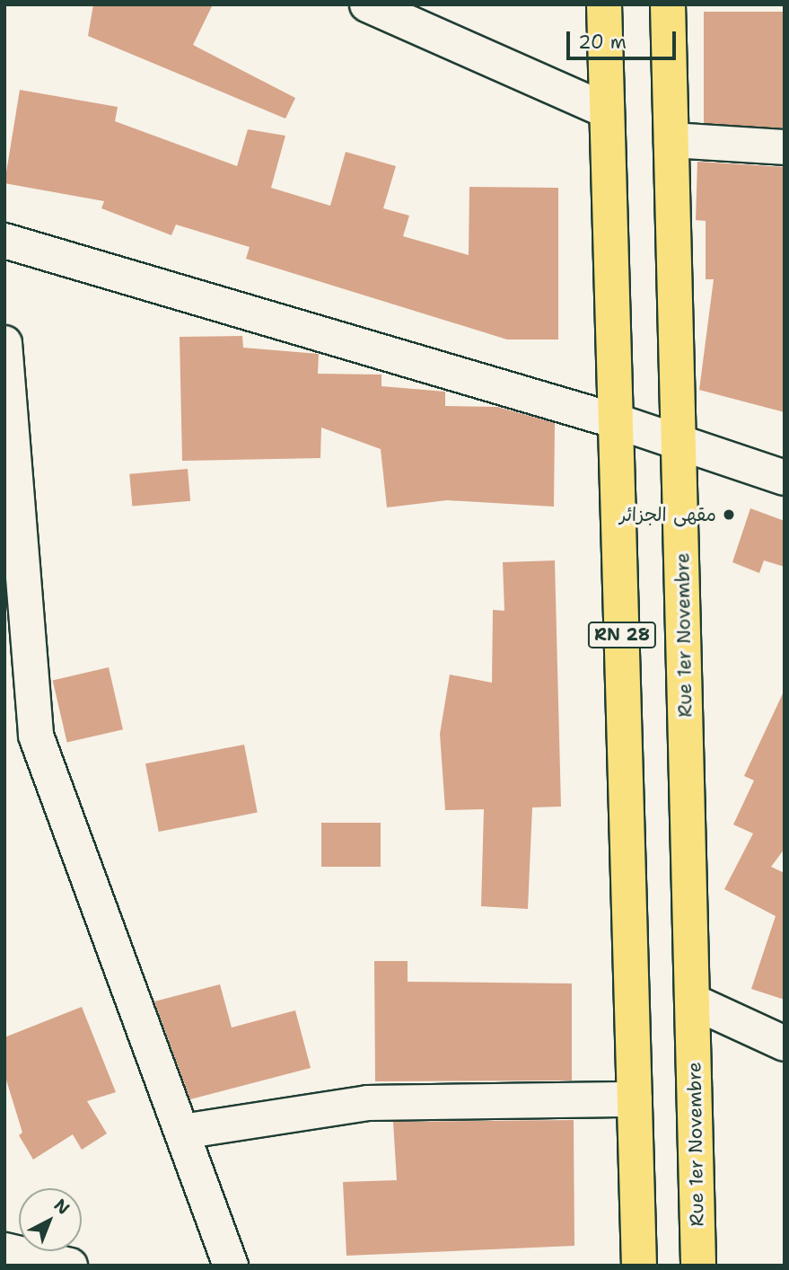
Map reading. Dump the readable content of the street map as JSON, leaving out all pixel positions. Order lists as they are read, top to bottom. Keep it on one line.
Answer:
{"streets":{"main road":["RN 28","Rue 1er Novembre"]},"places":["مقهى الجزائر"],"scale_bar":"20 m","north":"top right"}
